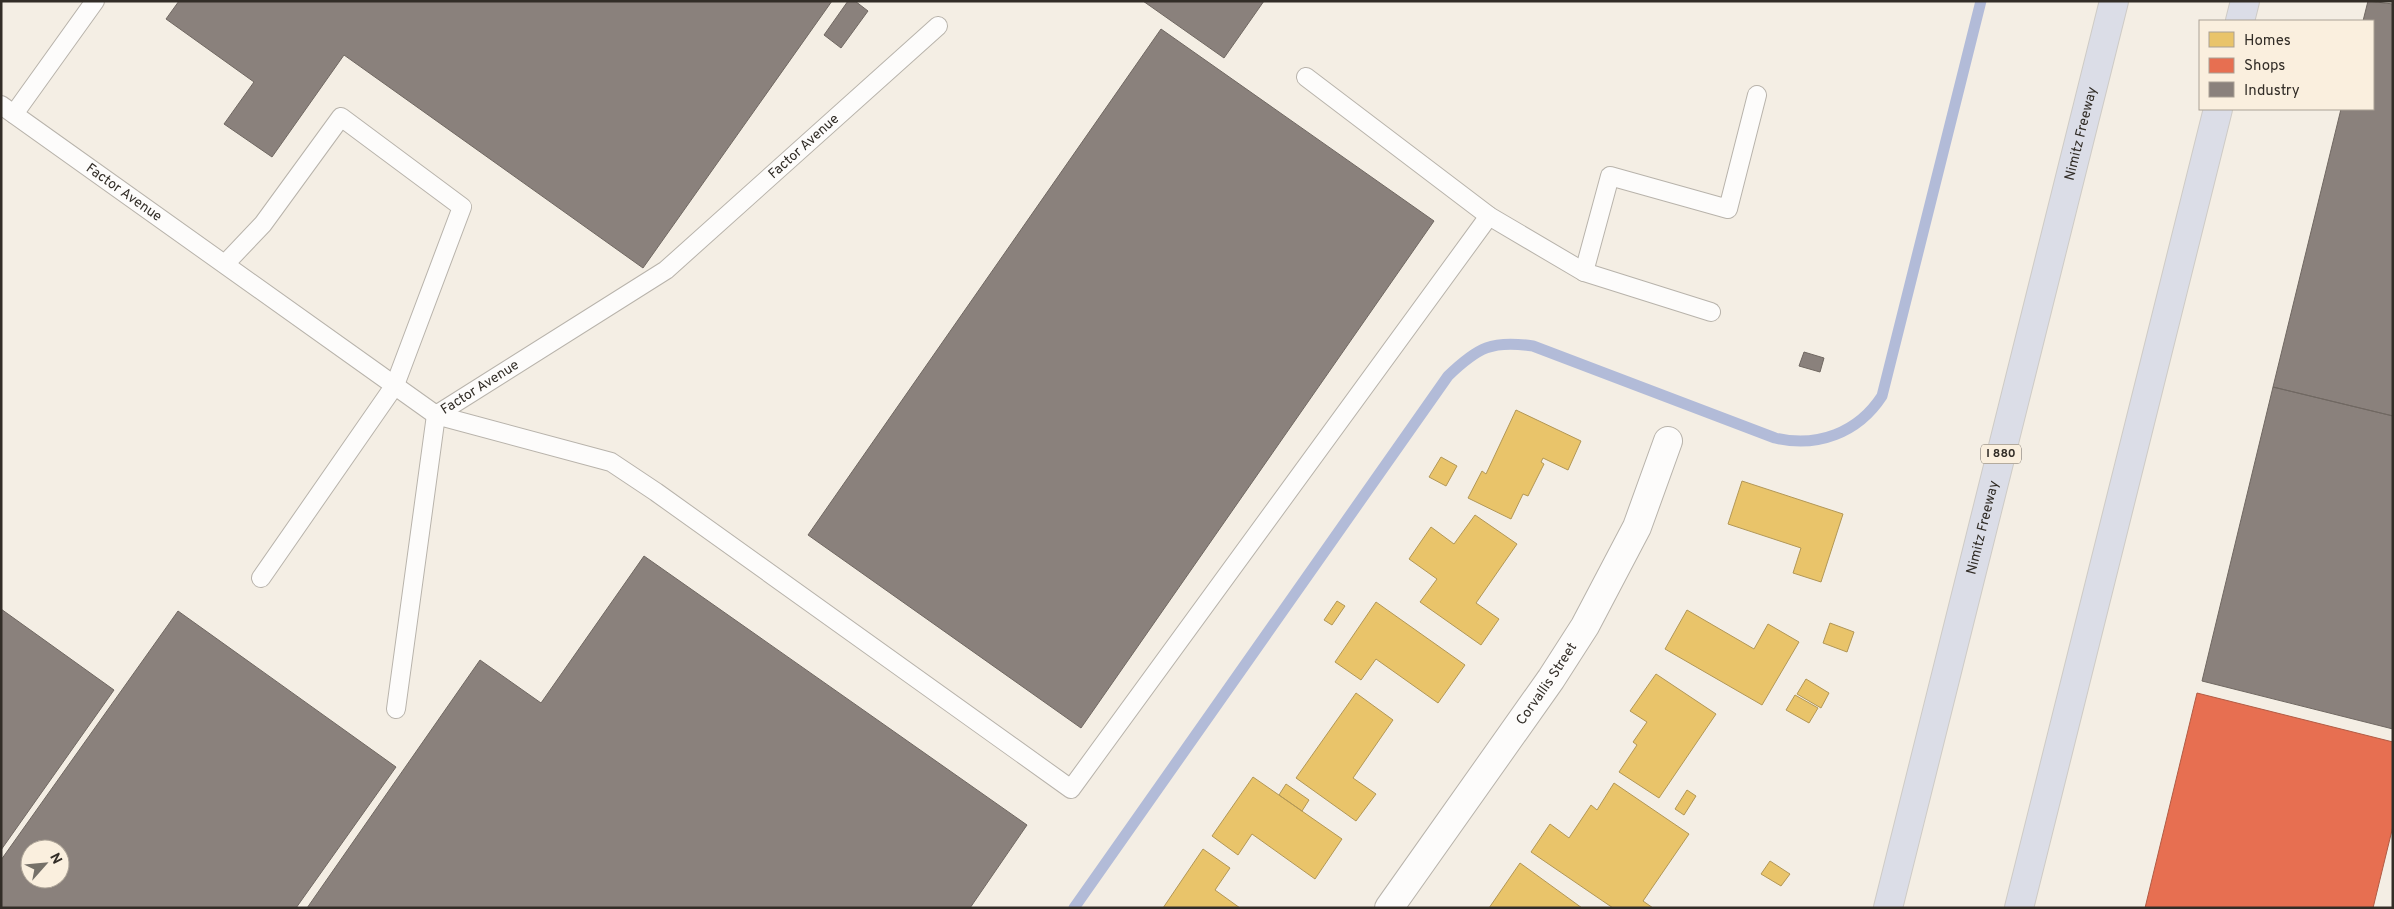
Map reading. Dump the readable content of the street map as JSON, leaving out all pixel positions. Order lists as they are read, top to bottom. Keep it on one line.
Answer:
{"streets":{"highway":["Nimitz Freeway","I 880"],"street":["Corvallis Street"],"lane":["Factor Avenue"]},"legend":["Homes","Shops","Industry"],"north":"top right"}
